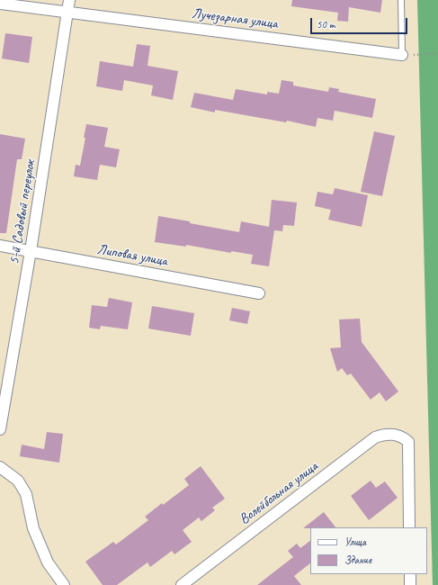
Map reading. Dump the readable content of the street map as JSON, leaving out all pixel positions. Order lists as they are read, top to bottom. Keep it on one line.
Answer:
{"streets":{"street":["Лучезарная улица","5-й Садовый переулок","Липовая улица","Волейбольная улица"]},"crossings":[["Лучезарная улица","5-й Садовый переулок"],["5-й Садовый переулок","Липовая улица"]],"legend":["Улица","Здание"],"scale_bar":"50 m"}
